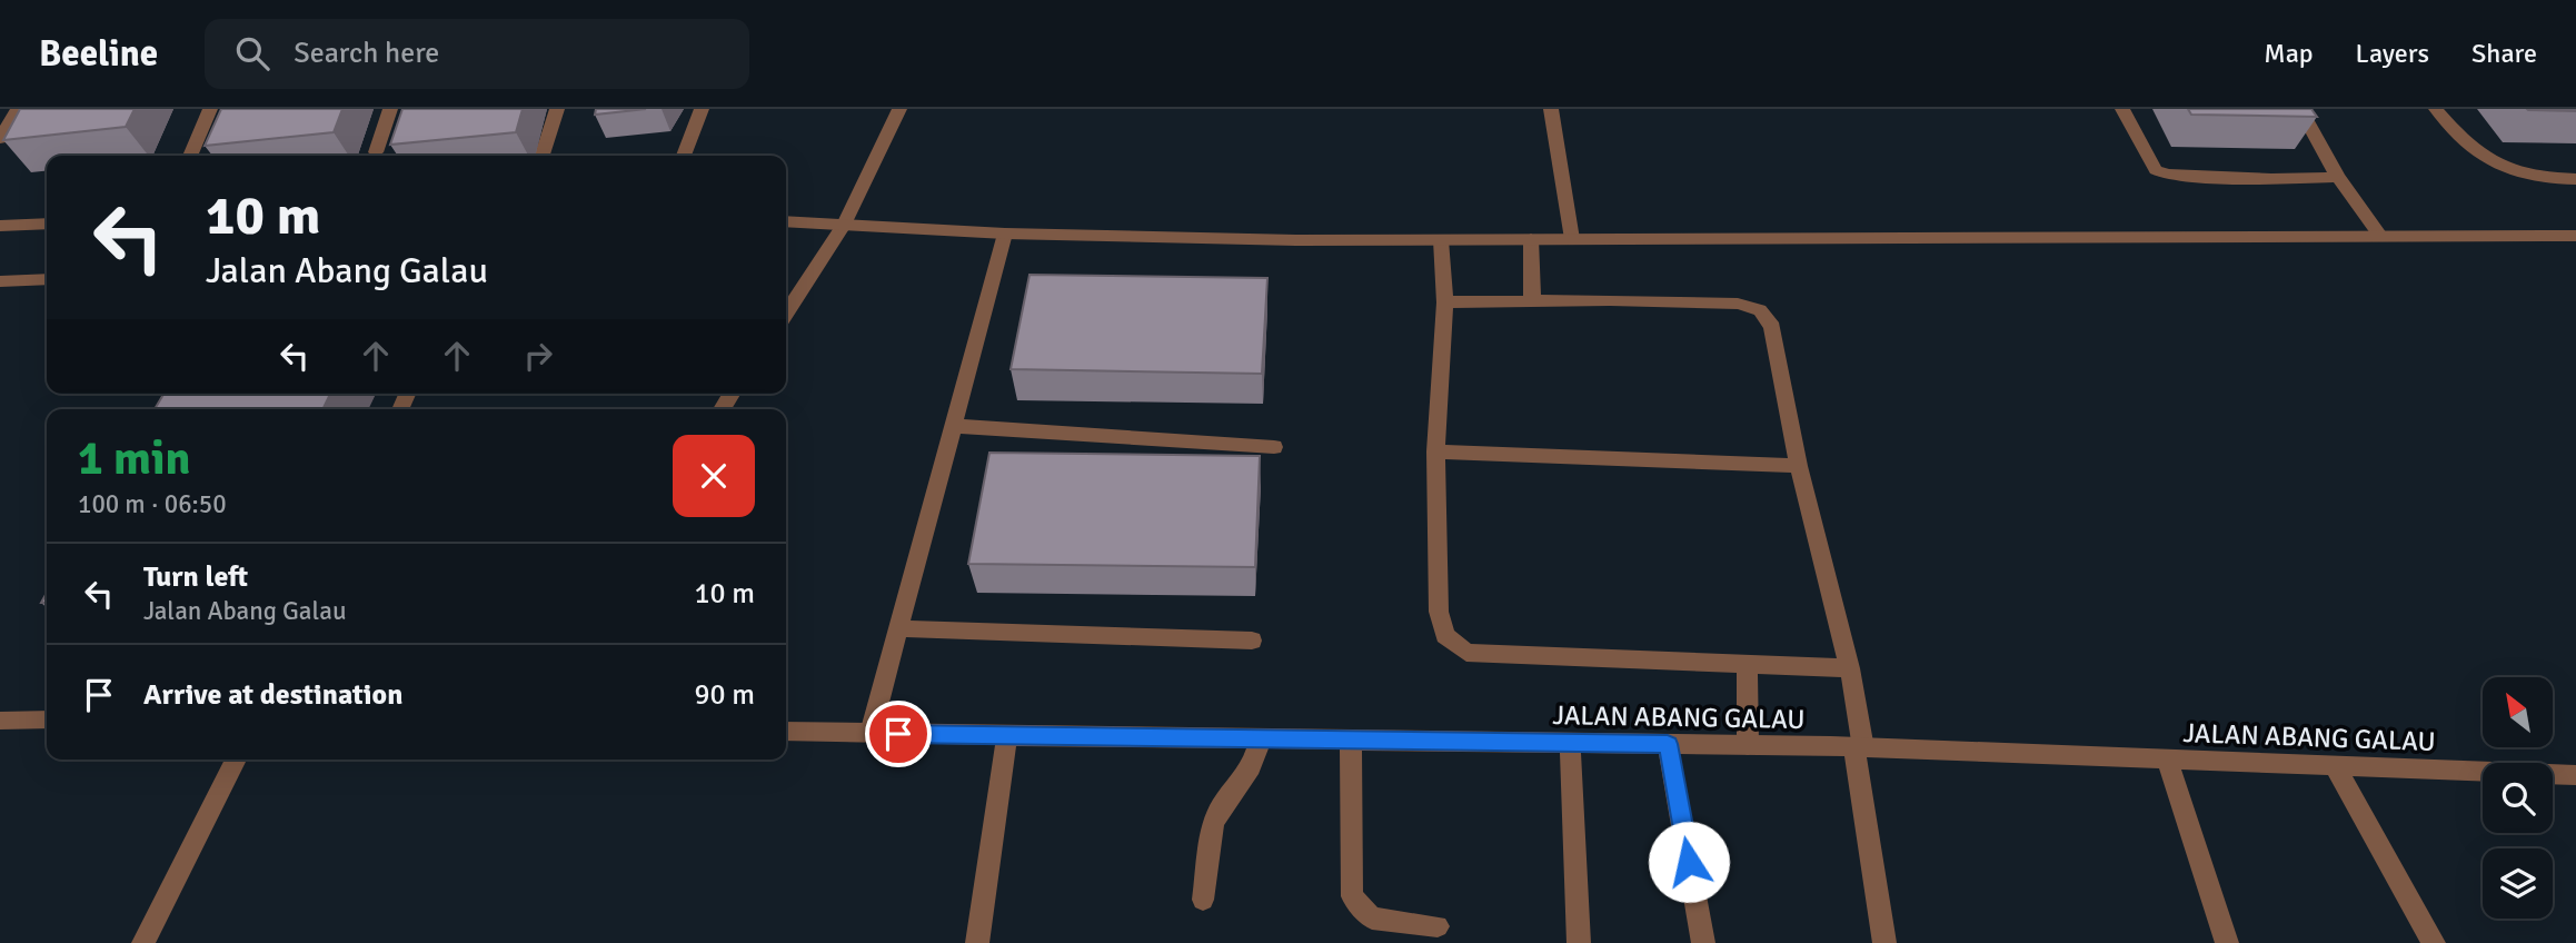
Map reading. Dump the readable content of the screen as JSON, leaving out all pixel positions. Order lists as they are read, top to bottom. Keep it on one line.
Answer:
{"streets":{"street":["JALAN ABANG GALAU"]},"north":"top left","page":{"header":"Beeline","search":"Search here","nav":["Map","Layers","Share"],"turn":["10 m","Jalan Abang Galau"],"heading":["1 min","100 m · 06:50"],"list":[{"name":"Turn left","note":"Jalan Abang Galau","value":"10 m"},{"name":"Arrive at destination","value":"90 m"}]}}
